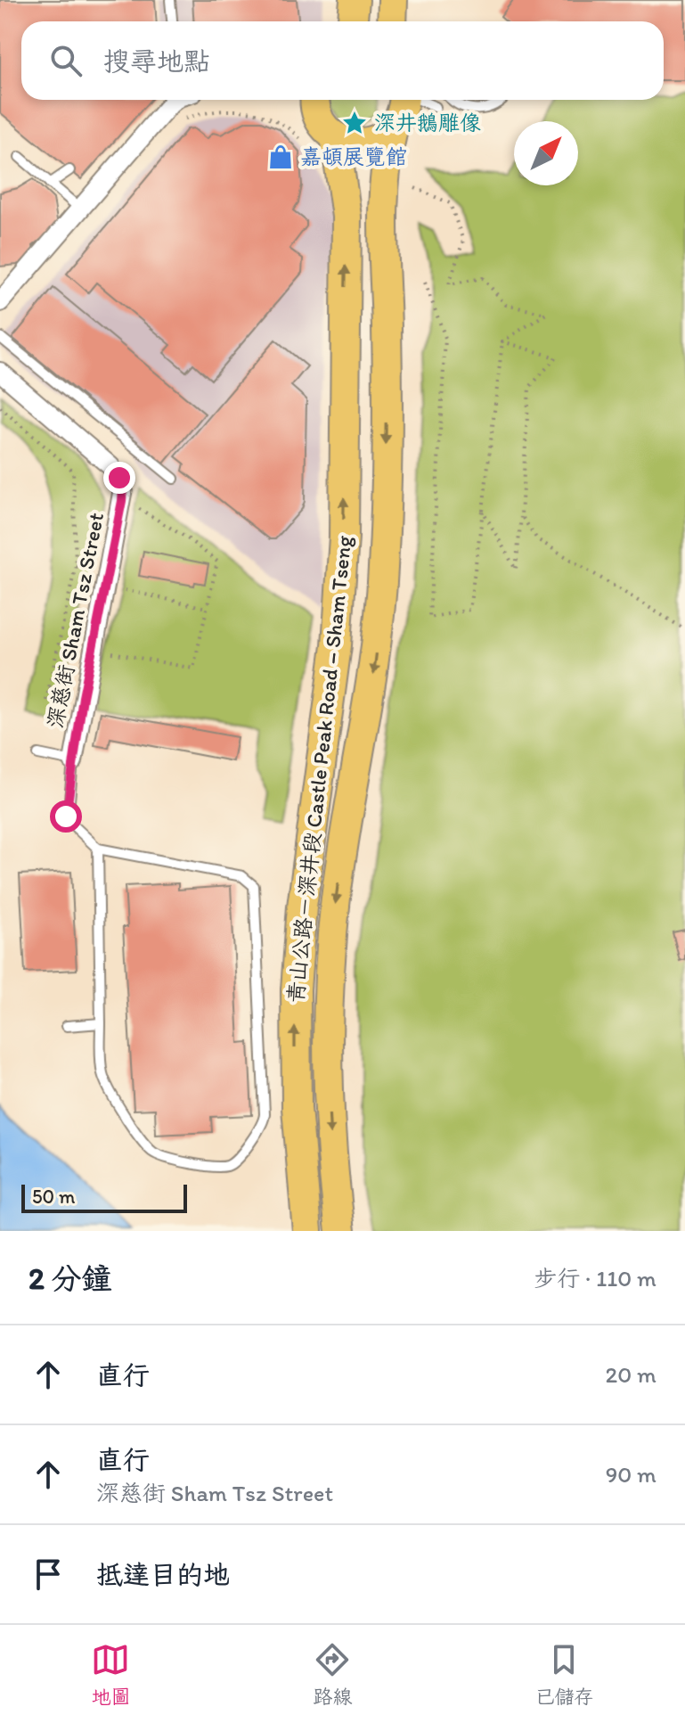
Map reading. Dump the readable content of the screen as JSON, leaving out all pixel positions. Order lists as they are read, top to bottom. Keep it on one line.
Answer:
{"streets":{"main road":["青山公路－深井段 Castle Peak Road – Sham Tseng"],"street":["深慈街 Sham Tsz Street"]},"places":{"place":["深井鵝雕像"],"shop":["嘉頓展覽館"]},"scale_bar":"50 m","north":"top right","page":{"search":"搜尋地點","scale":"50 m","heading":["2 分鐘","步行 · 110 m"],"list":[["直行","20 m"],["直行","深慈街 Sham Tsz Street","90 m"],"抵達目的地"],"nav":["地圖","路線","已儲存"]}}
